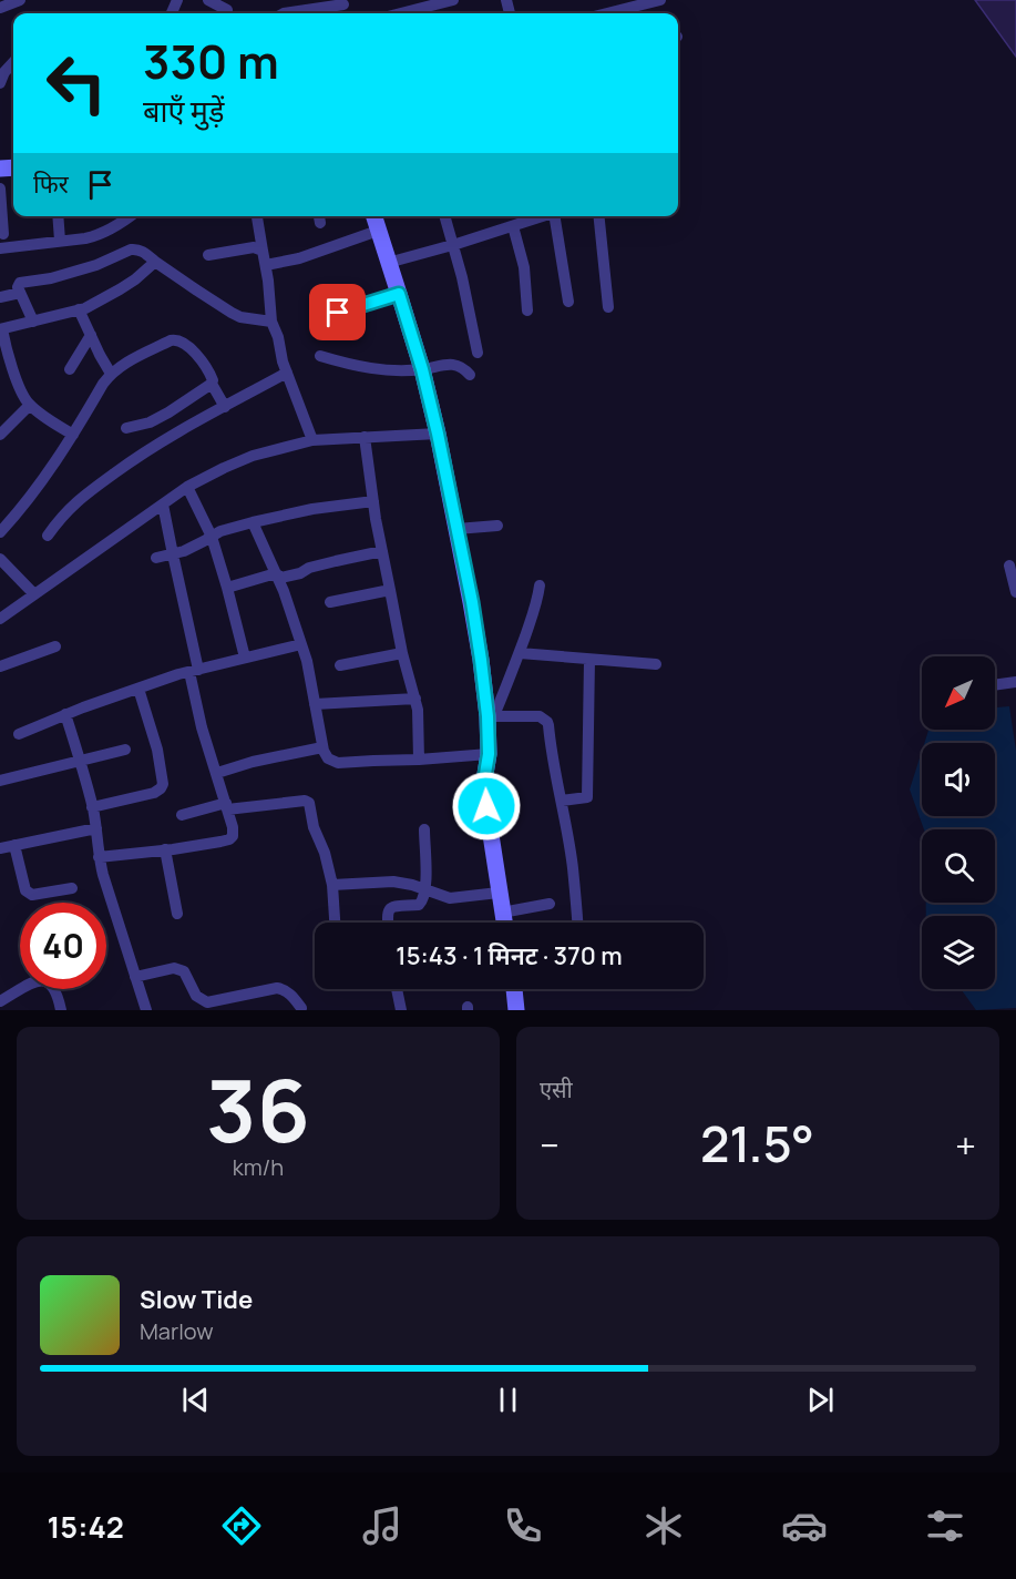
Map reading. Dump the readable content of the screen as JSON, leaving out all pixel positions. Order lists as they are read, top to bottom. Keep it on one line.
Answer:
{"north":"bottom left","page":{"turn":["330 m","बाएँ मुड़ें"],"then":"फिर","limit":"40","trip":"15:43 · 1 मिनट · 370 m","tile":[["36","km/h"],"एसी"],"heat":["−","21.5°","+"],"song":["Slow Tide","Marlow"],"tabs":"15:42"}}
